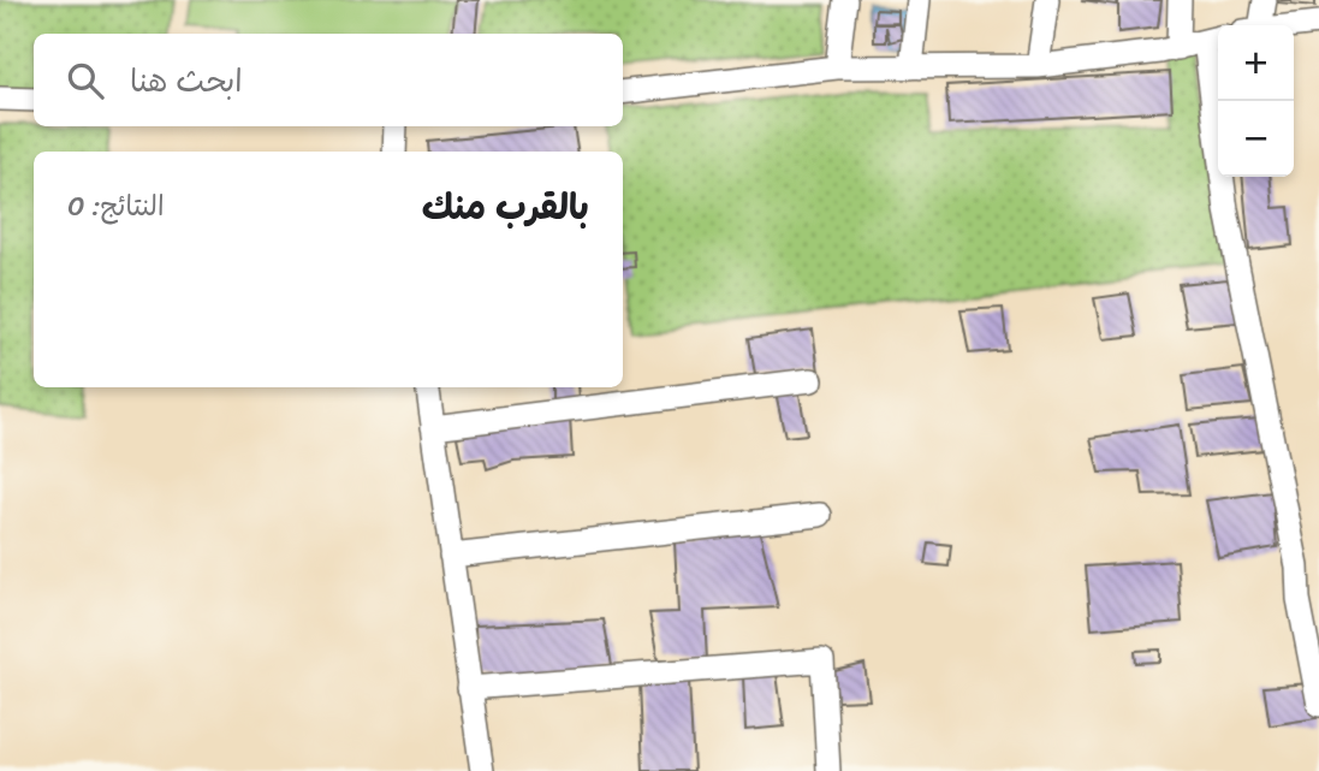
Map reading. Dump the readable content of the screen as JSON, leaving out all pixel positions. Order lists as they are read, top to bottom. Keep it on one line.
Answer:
{"page":{"map_buttons":["+","−"],"search":"ابحث هنا","heading":["بالقرب منك","النتائج: 0"]}}
